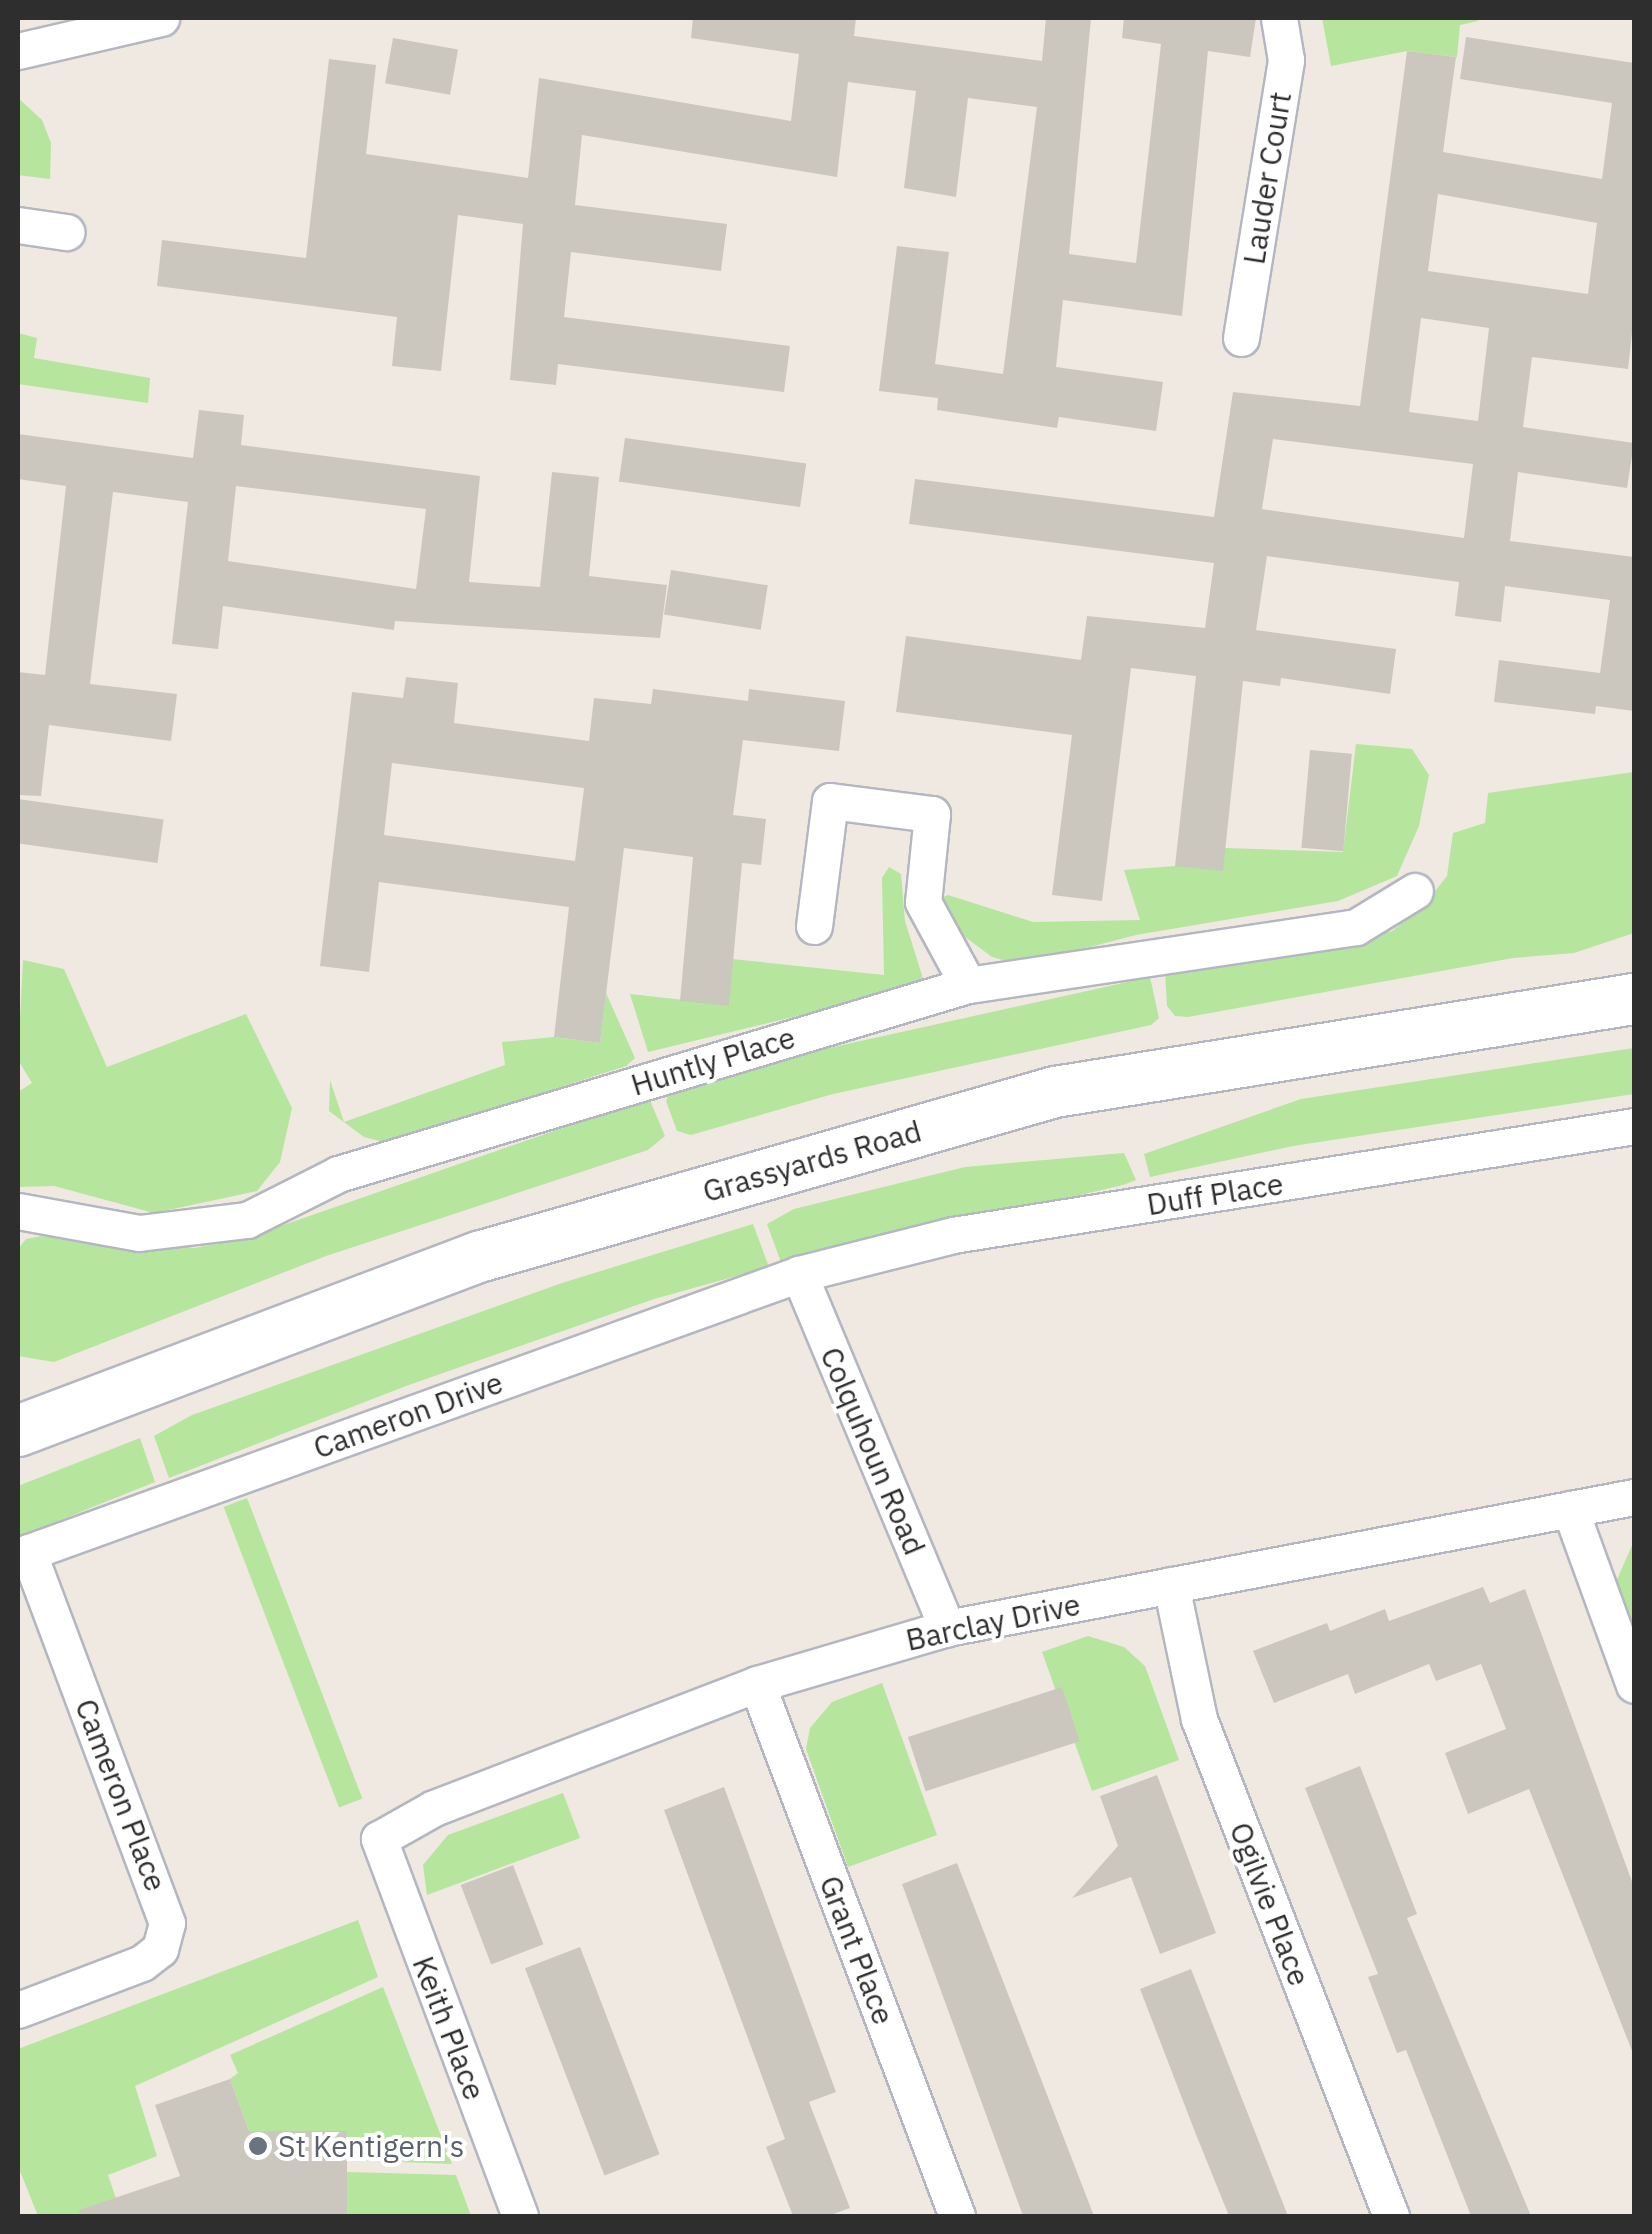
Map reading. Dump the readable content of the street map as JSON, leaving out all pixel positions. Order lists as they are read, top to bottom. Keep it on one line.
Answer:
{"streets":{"main road":["Grassyards Road"],"street":["Lauder Court","Huntly Place","Duff Place","Cameron Drive","Colquhoun Road","Barclay Drive","Cameron Place","Ogilvie Place","Grant Place","Keith Place"]},"crossings":[["Duff Place","Cameron Drive"],["Duff Place","Colquhoun Road"],["Cameron Drive","Colquhoun Road"],["Cameron Drive","Cameron Place"],["Colquhoun Road","Barclay Drive"],["Barclay Drive","Ogilvie Place"],["Barclay Drive","Grant Place"],["Barclay Drive","Keith Place"]],"places":["St Kentigern's"]}
